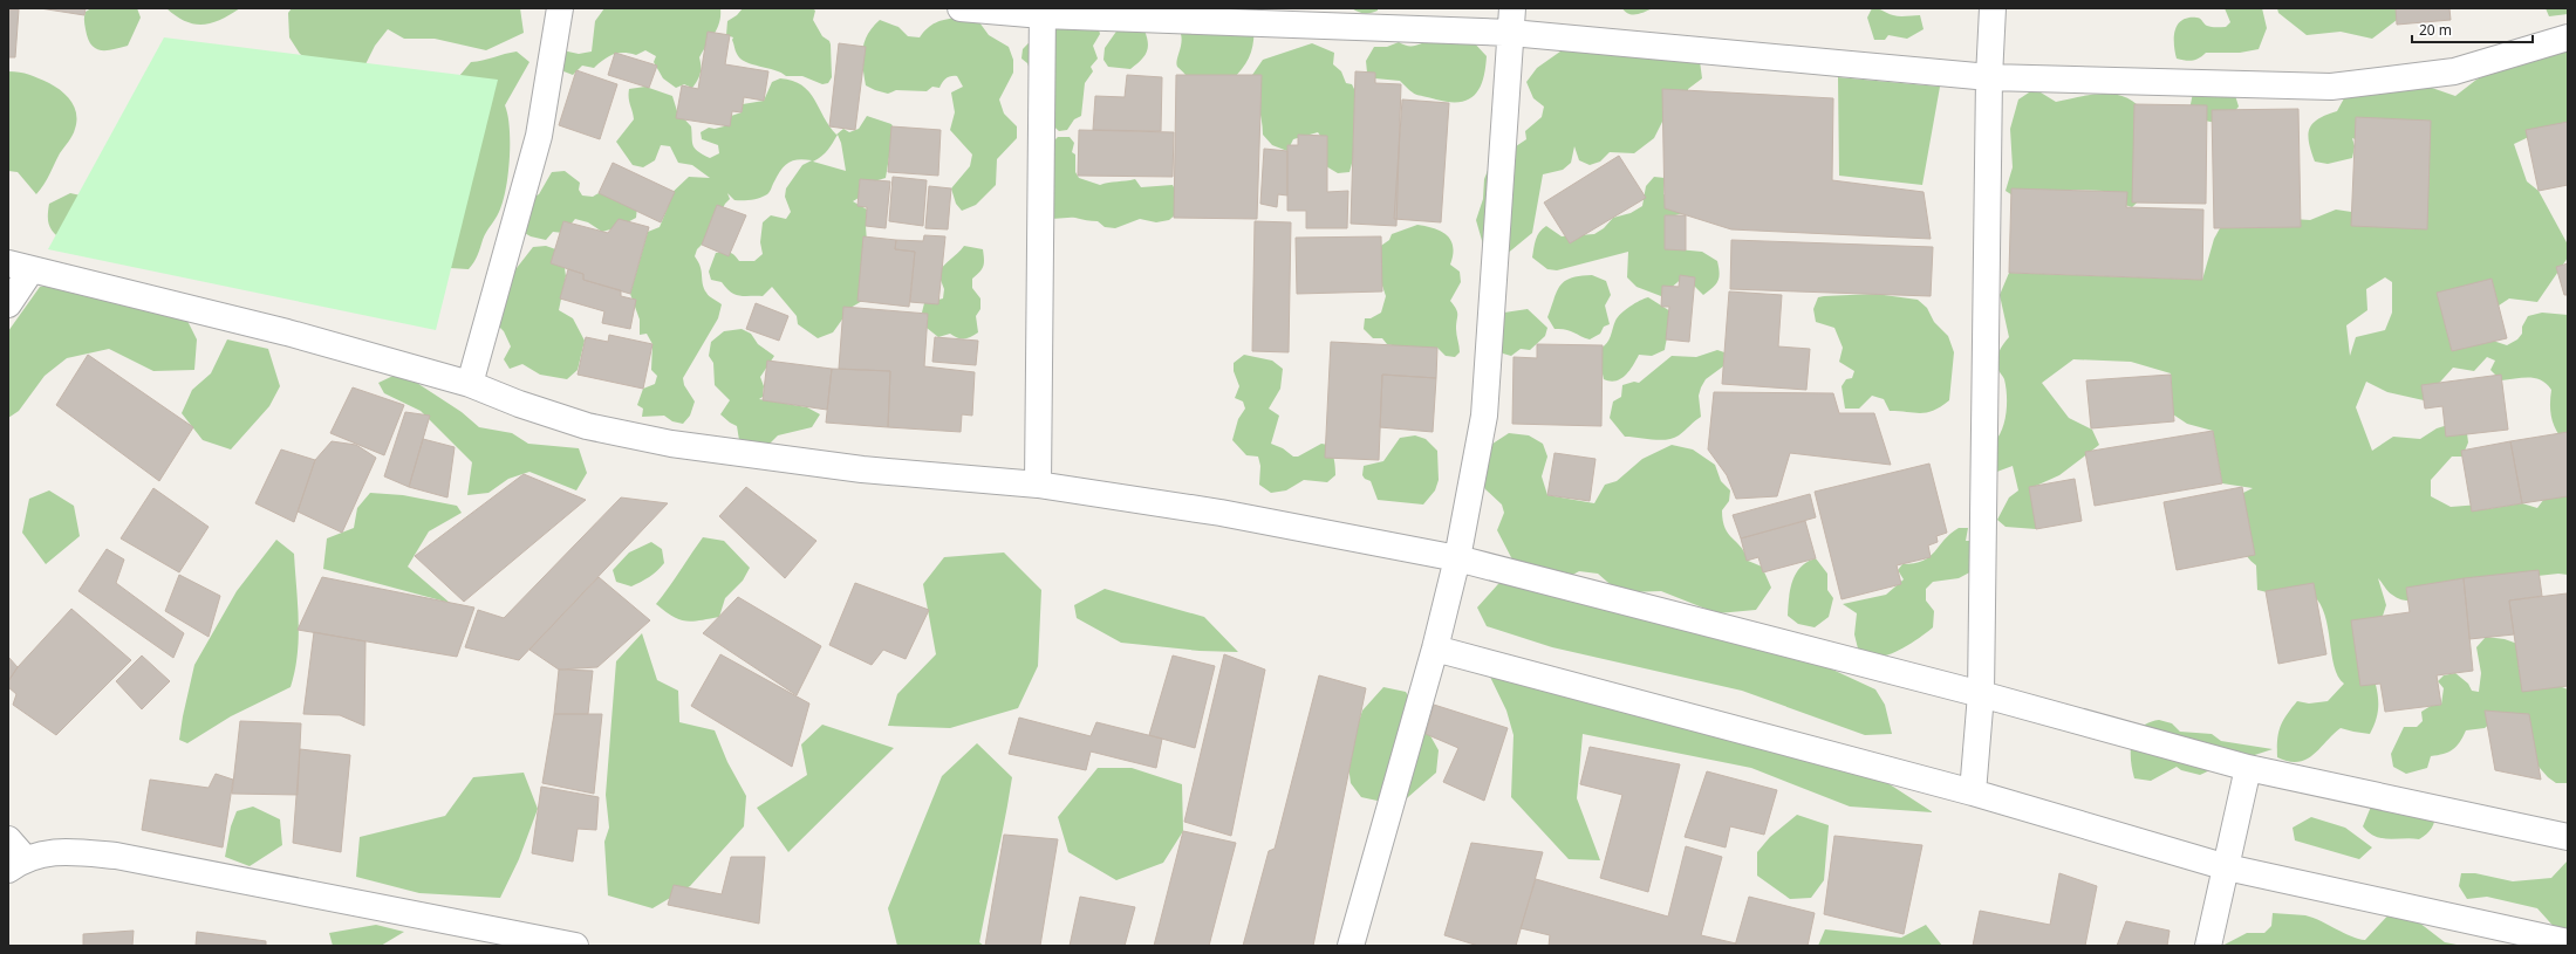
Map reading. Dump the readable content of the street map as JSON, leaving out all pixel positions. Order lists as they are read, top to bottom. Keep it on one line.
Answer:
{"scale_bar":"20 m"}
